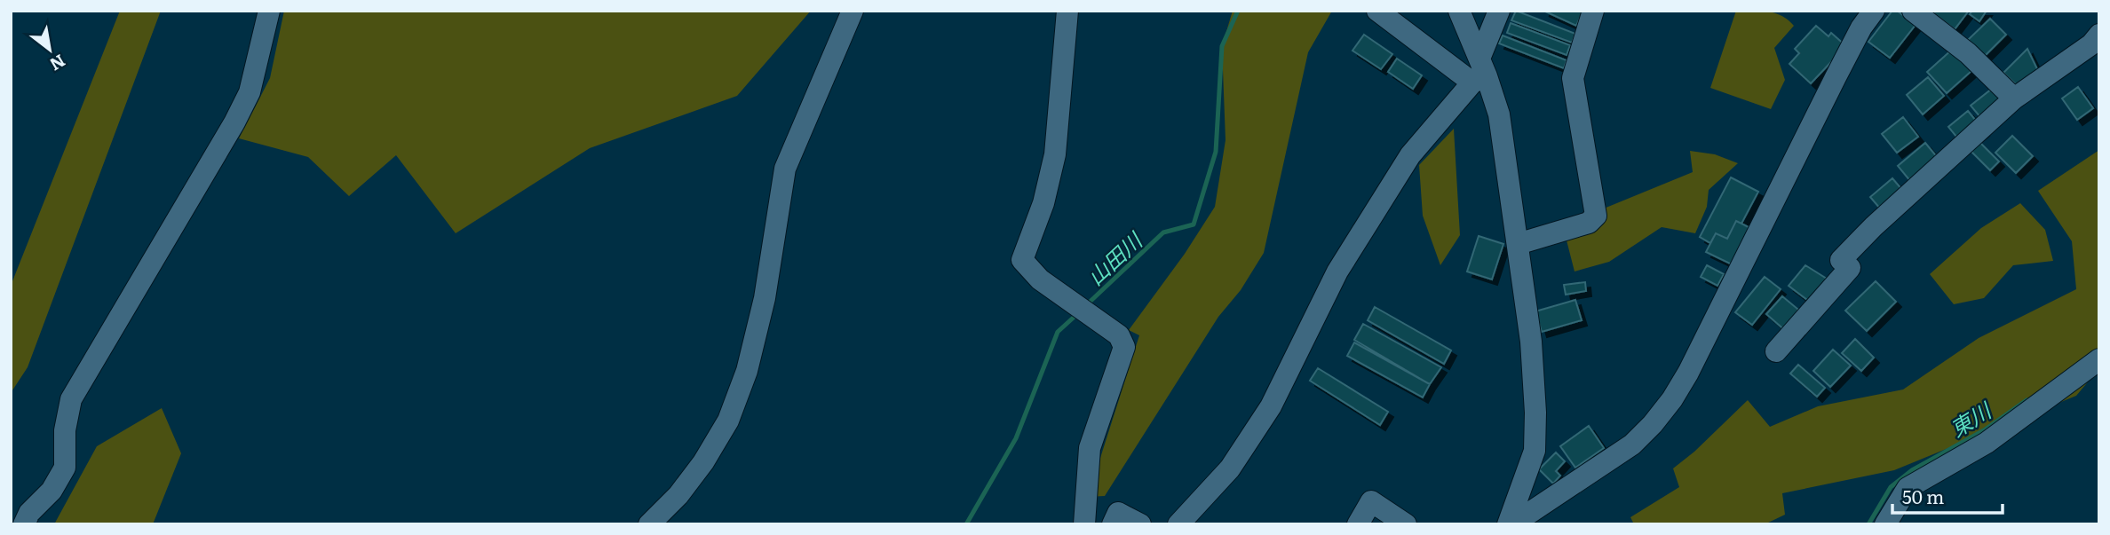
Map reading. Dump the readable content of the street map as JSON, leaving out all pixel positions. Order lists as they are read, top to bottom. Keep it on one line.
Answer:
{"water":["山田川","東川"],"scale_bar":"50 m","north":"bottom right"}
